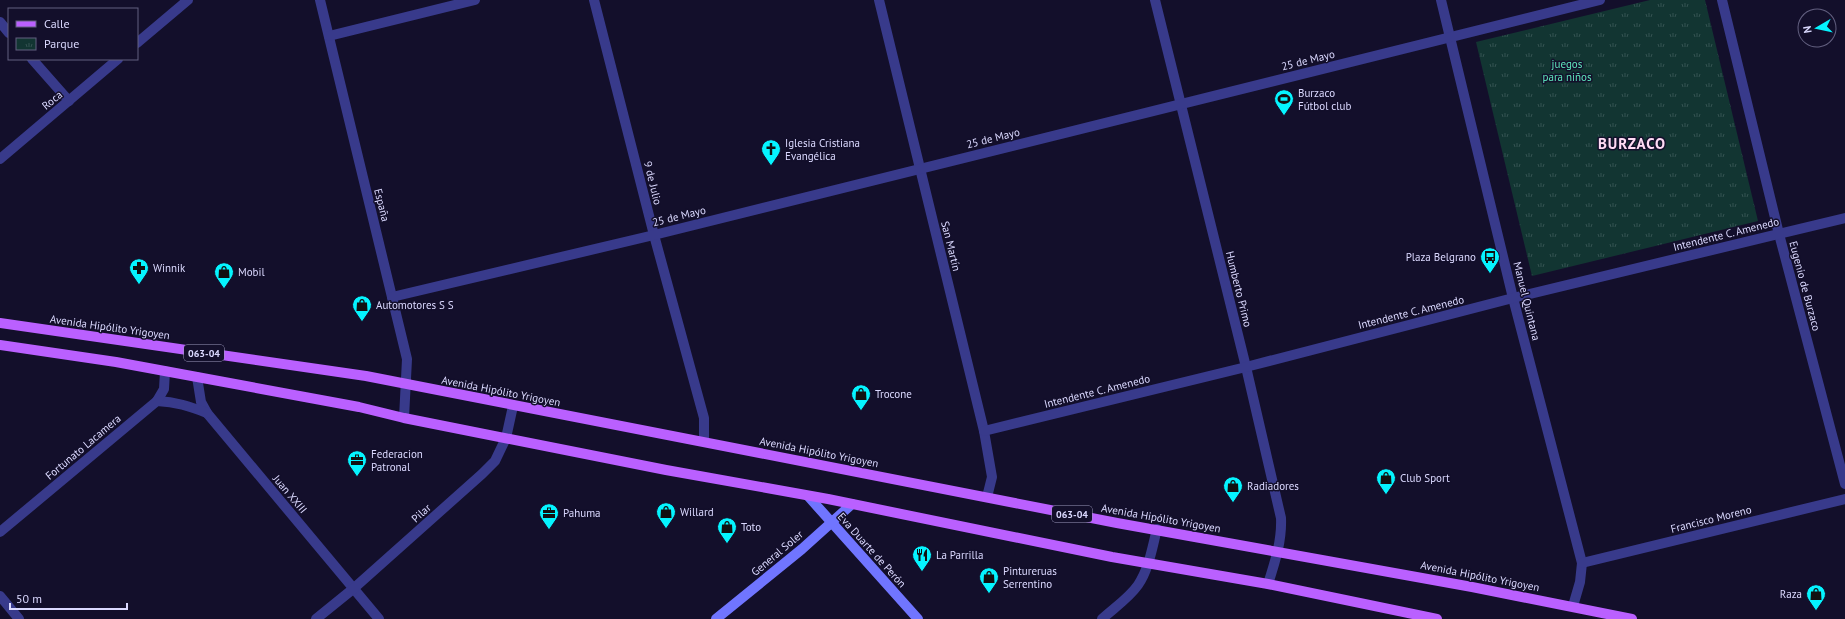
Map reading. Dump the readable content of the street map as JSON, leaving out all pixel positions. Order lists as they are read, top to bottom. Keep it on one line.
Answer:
{"streets":{"main road":["Avenida Hipólito Yrigoyen","063-04"],"street":["25 de Mayo","Roca","9 de Julio","España","Intendente C. Amenedo","San Martín","Eugenio de Burzaco","Humberto Primo","Manuel Quintana","Fortunato Lacamera","Juan XXIII","Pilar","Francisco Moreno","Eva Duarte de Perón","General Soler"]},"crossings":[["25 de Mayo","9 de Julio"],["25 de Mayo","España"],["25 de Mayo","San Martín"],["25 de Mayo","Humberto Primo"],["25 de Mayo","Manuel Quintana"],["9 de Julio","Avenida Hipólito Yrigoyen"],["España","Avenida Hipólito Yrigoyen"],["España","063-04"],["Intendente C. Amenedo","San Martín"],["Intendente C. Amenedo","Eugenio de Burzaco"],["Intendente C. Amenedo","Humberto Primo"],["Intendente C. Amenedo","Manuel Quintana"],["San Martín","Avenida Hipólito Yrigoyen"],["Humberto Primo","Avenida Hipólito Yrigoyen"],["Humberto Primo","063-04"],["Manuel Quintana","Avenida Hipólito Yrigoyen"],["Manuel Quintana","Francisco Moreno"],["Avenida Hipólito Yrigoyen","Pilar"],["063-04","Fortunato Lacamera"],["063-04","Juan XXIII"],["063-04","Pilar"],["063-04","Eva Duarte de Perón"],["063-04","General Soler"],["Juan XXIII","Pilar"],["Eva Duarte de Perón","General Soler"]],"districts":["BURZACO"],"parks":["juegos para niños"],"places":{"sports":["Burzaco Fútbol club"],"church":["Iglesia Cristiana Evangélica"],"bus stop":["Plaza Belgrano"],"pharmacy":["Winnik"],"shop":["Mobil","Automotores S S","Trocone","Club Sport","Radiadores","Willard","Toto","Pintureruas Serrentino","Raza"],"office":["Federacion Patronal","Pahuma"],"restaurant":["La Parrilla"]},"legend":["Calle","Parque"],"scale_bar":"50 m","north":"left"}
